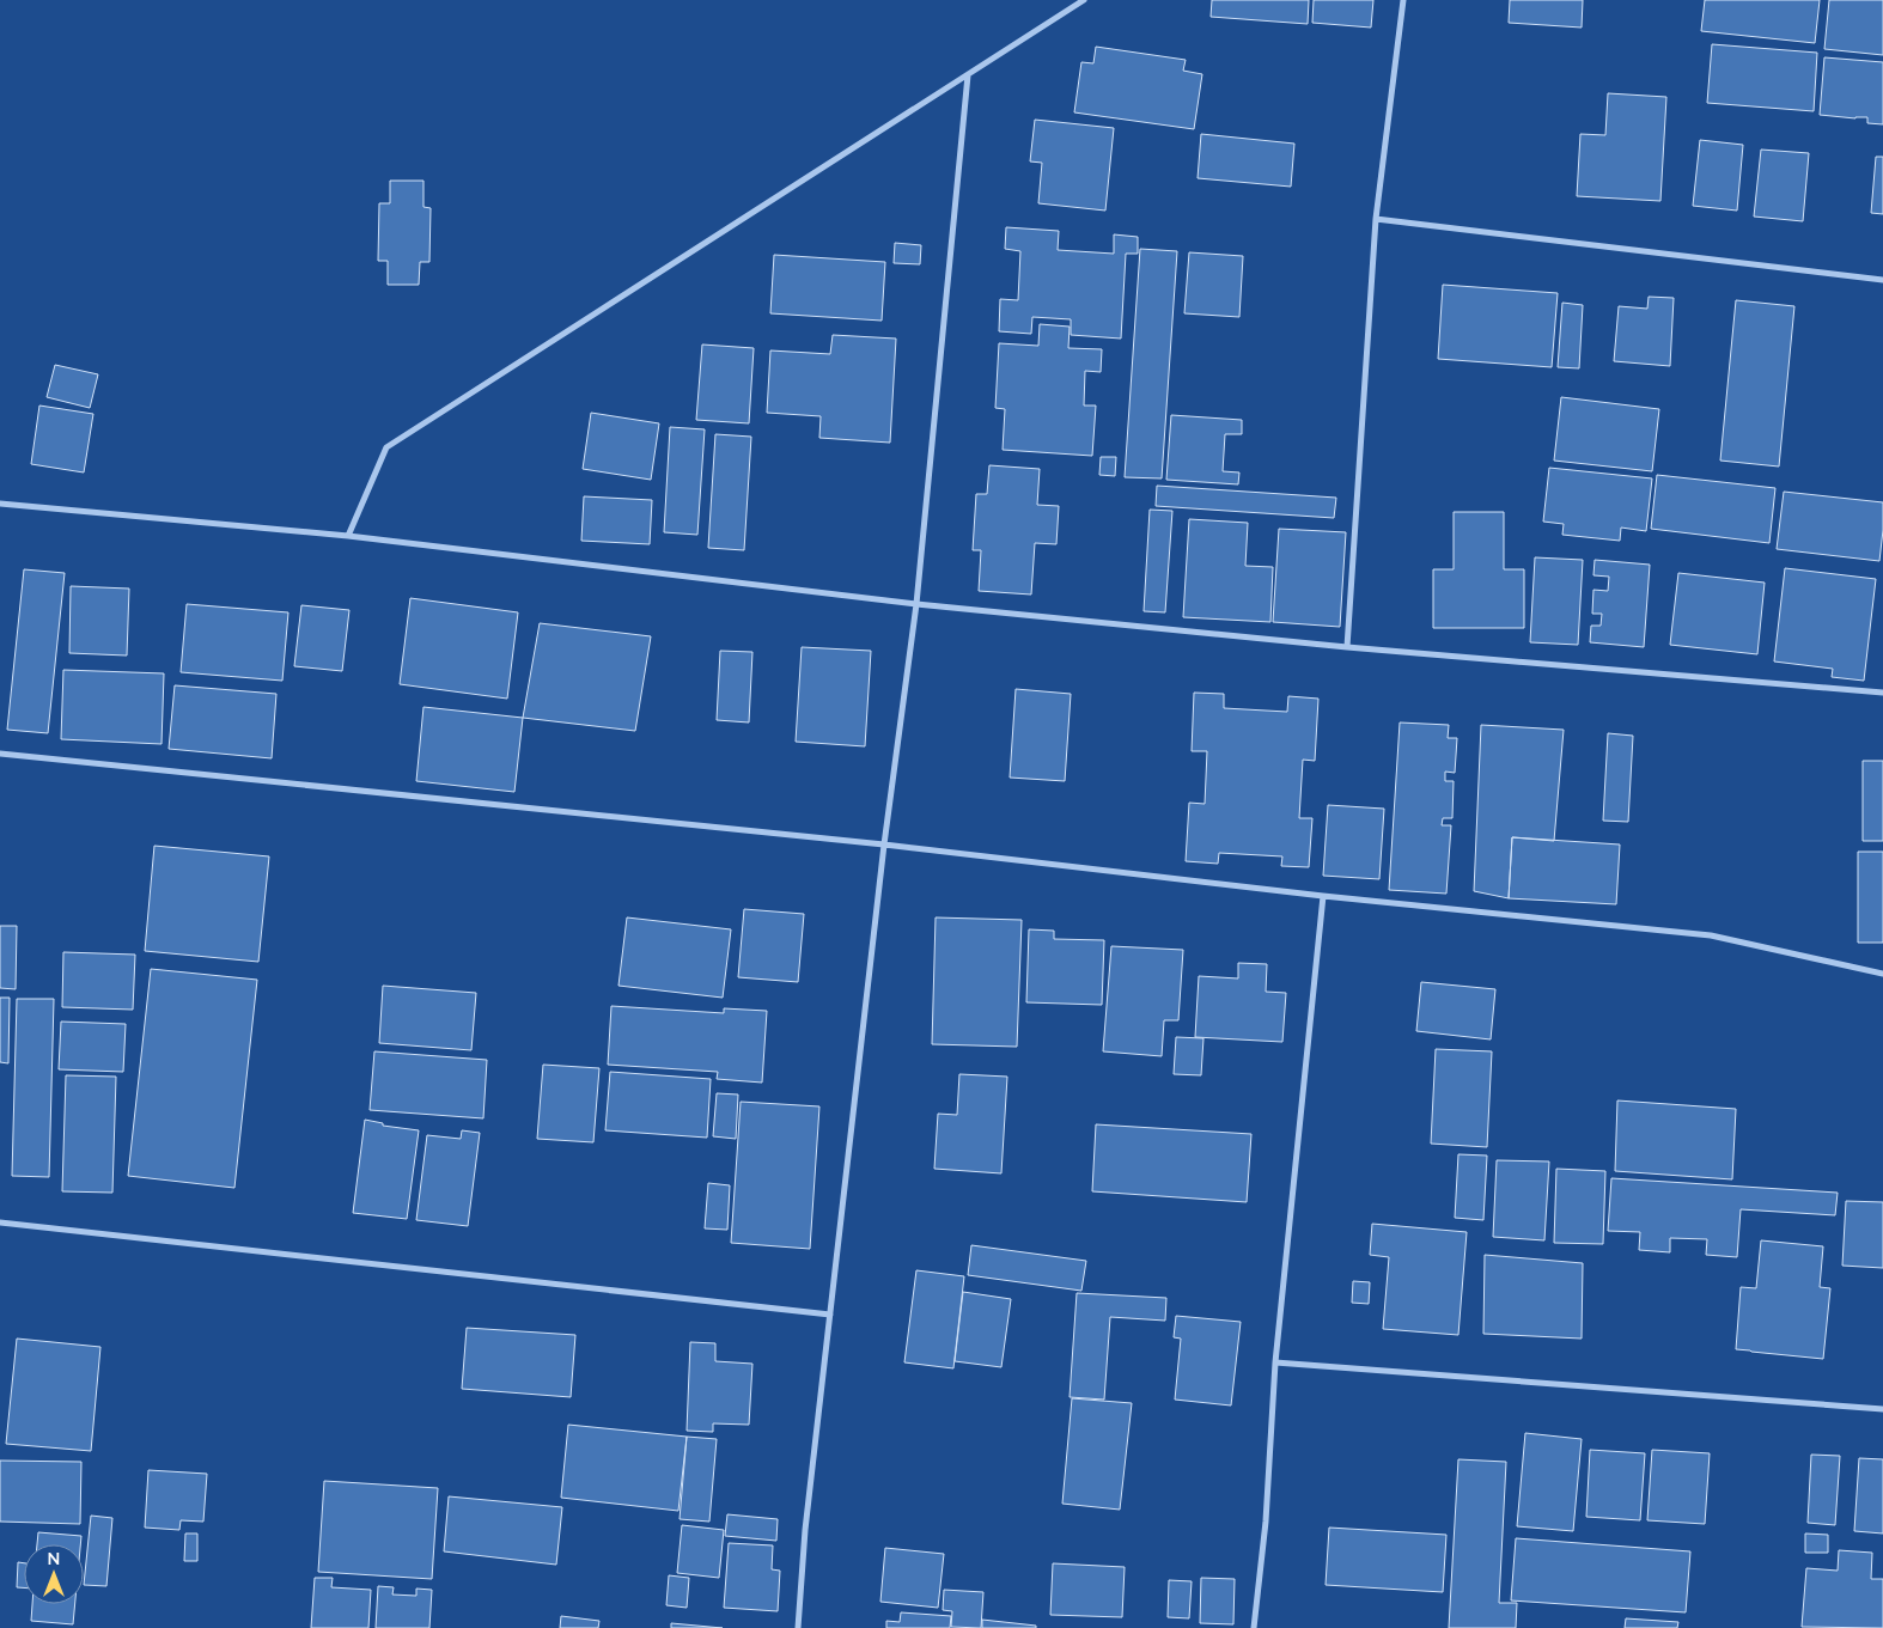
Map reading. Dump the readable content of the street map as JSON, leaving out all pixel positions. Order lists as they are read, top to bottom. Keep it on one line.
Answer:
{"north":"top"}
